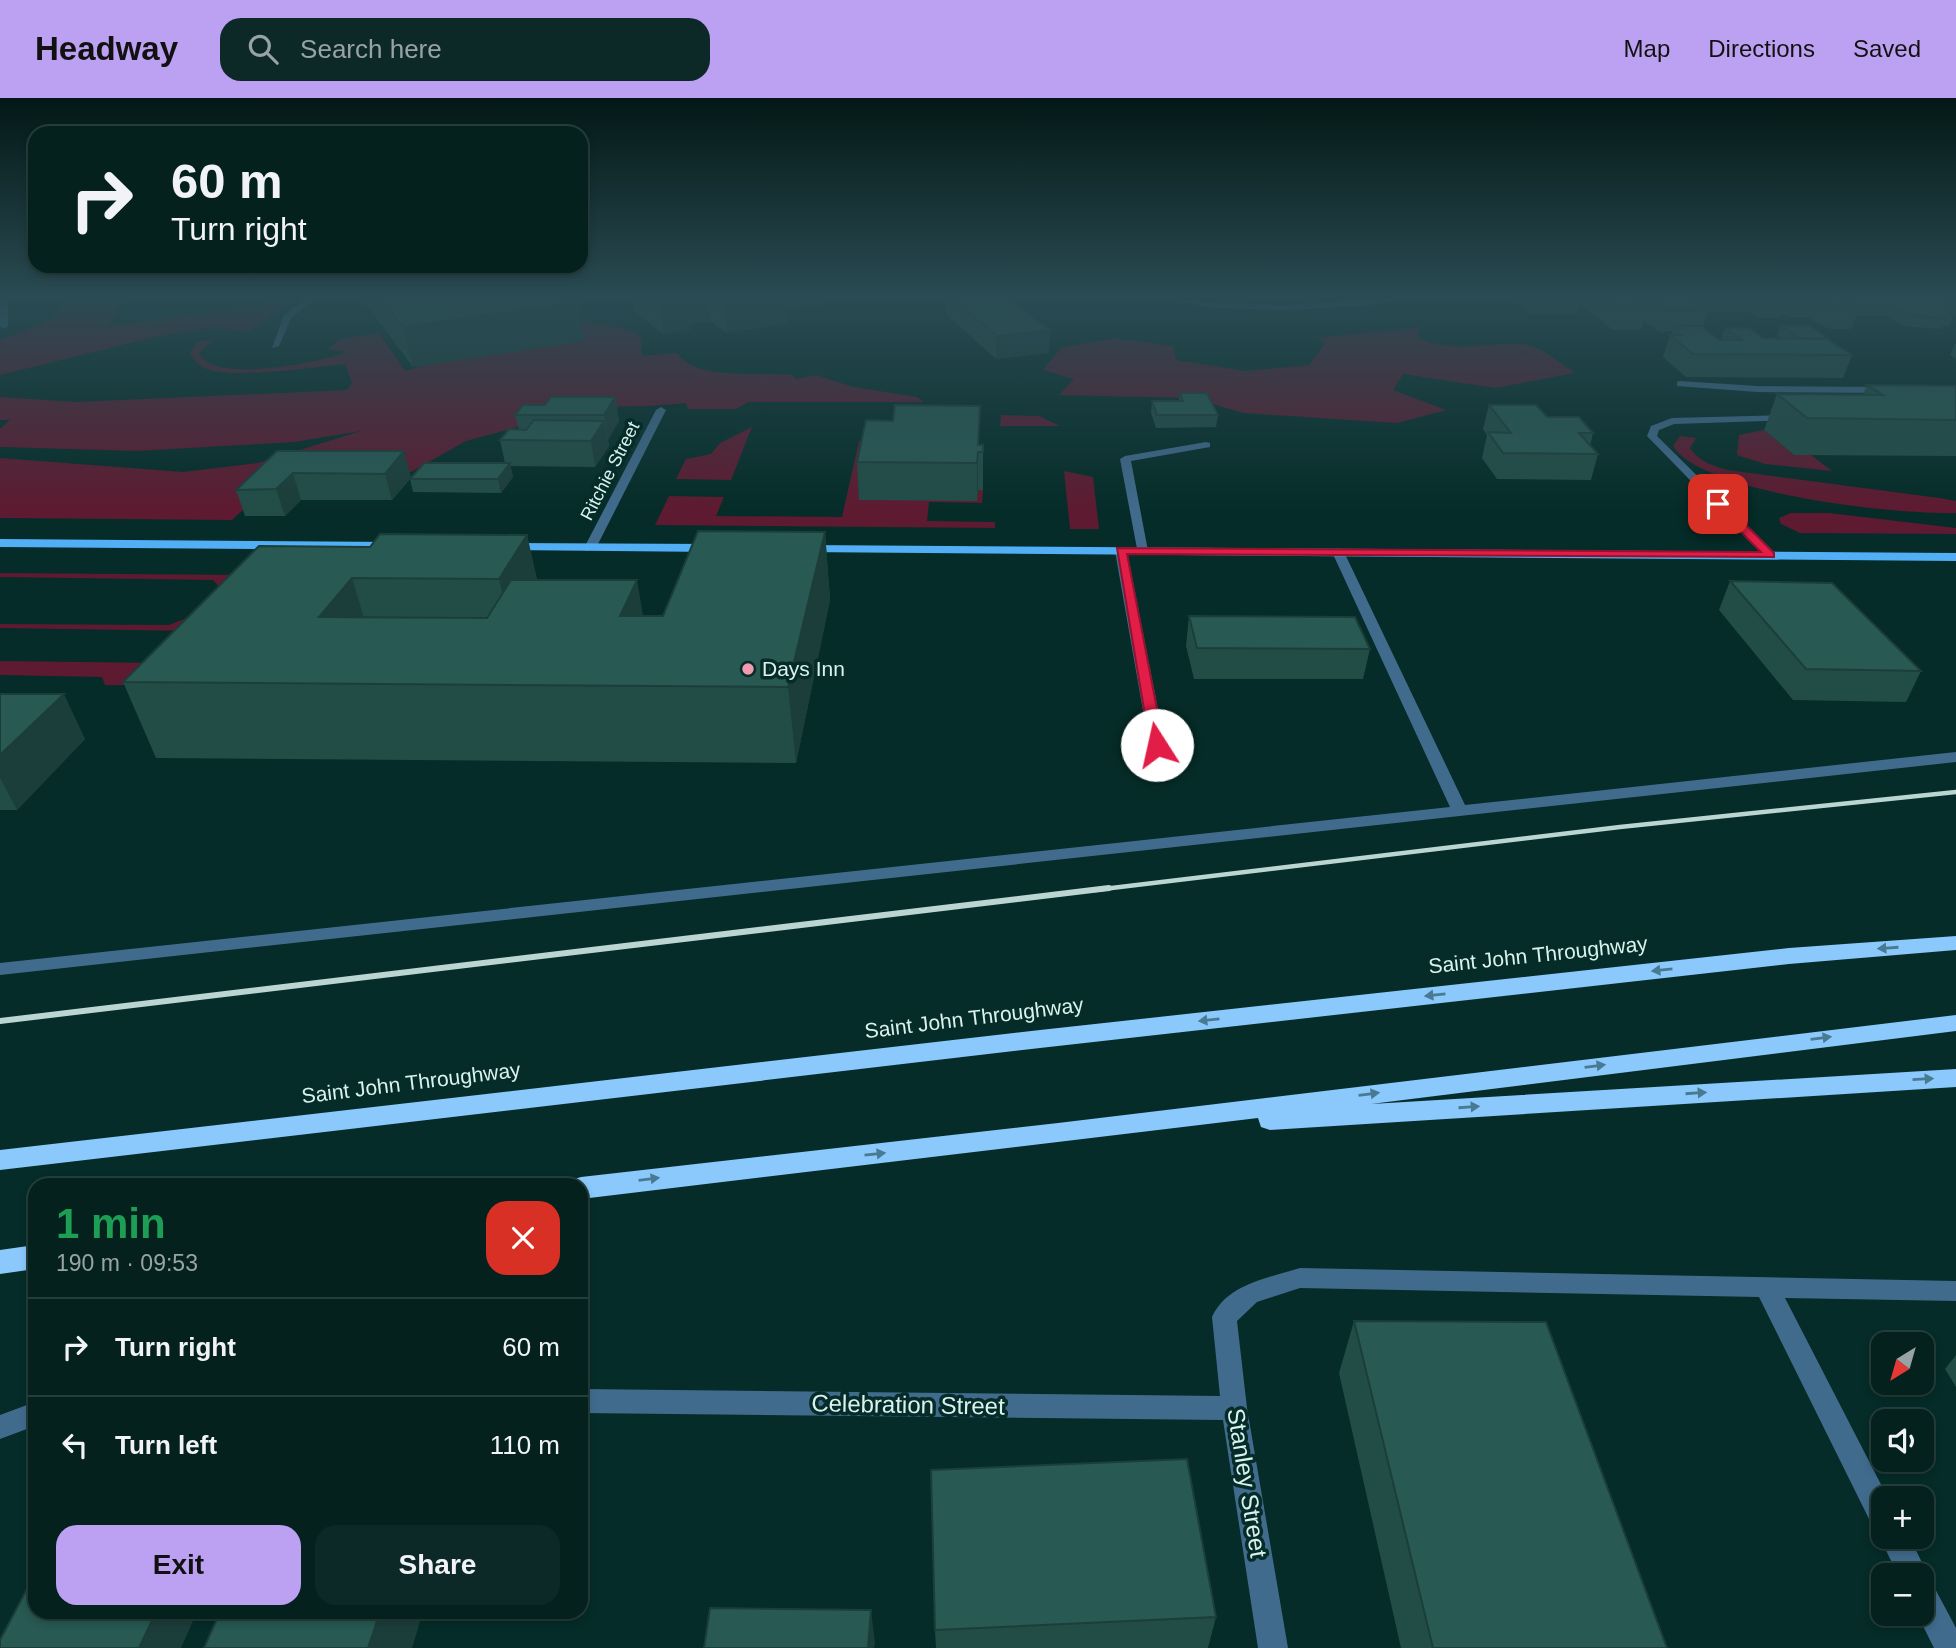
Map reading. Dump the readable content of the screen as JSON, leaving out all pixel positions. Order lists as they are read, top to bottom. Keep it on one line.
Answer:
{"streets":{"highway":["Saint John Throughway"],"street":["Ritchie Street","Celebration Street","Stanley Street"]},"crossings":[["Celebration Street","Stanley Street"]],"places":["Days Inn"],"north":"bottom left","page":{"header":"Headway","search":"Search here","nav":["Map","Directions","Saved"],"turn":["60 m","Turn right"],"heading":["1 min","190 m · 09:53"],"list":[{"name":"Turn right","value":"60 m"},{"name":"Turn left","value":"110 m"}],"map_buttons":["+","−"],"buttons":["Exit","Share"]}}
